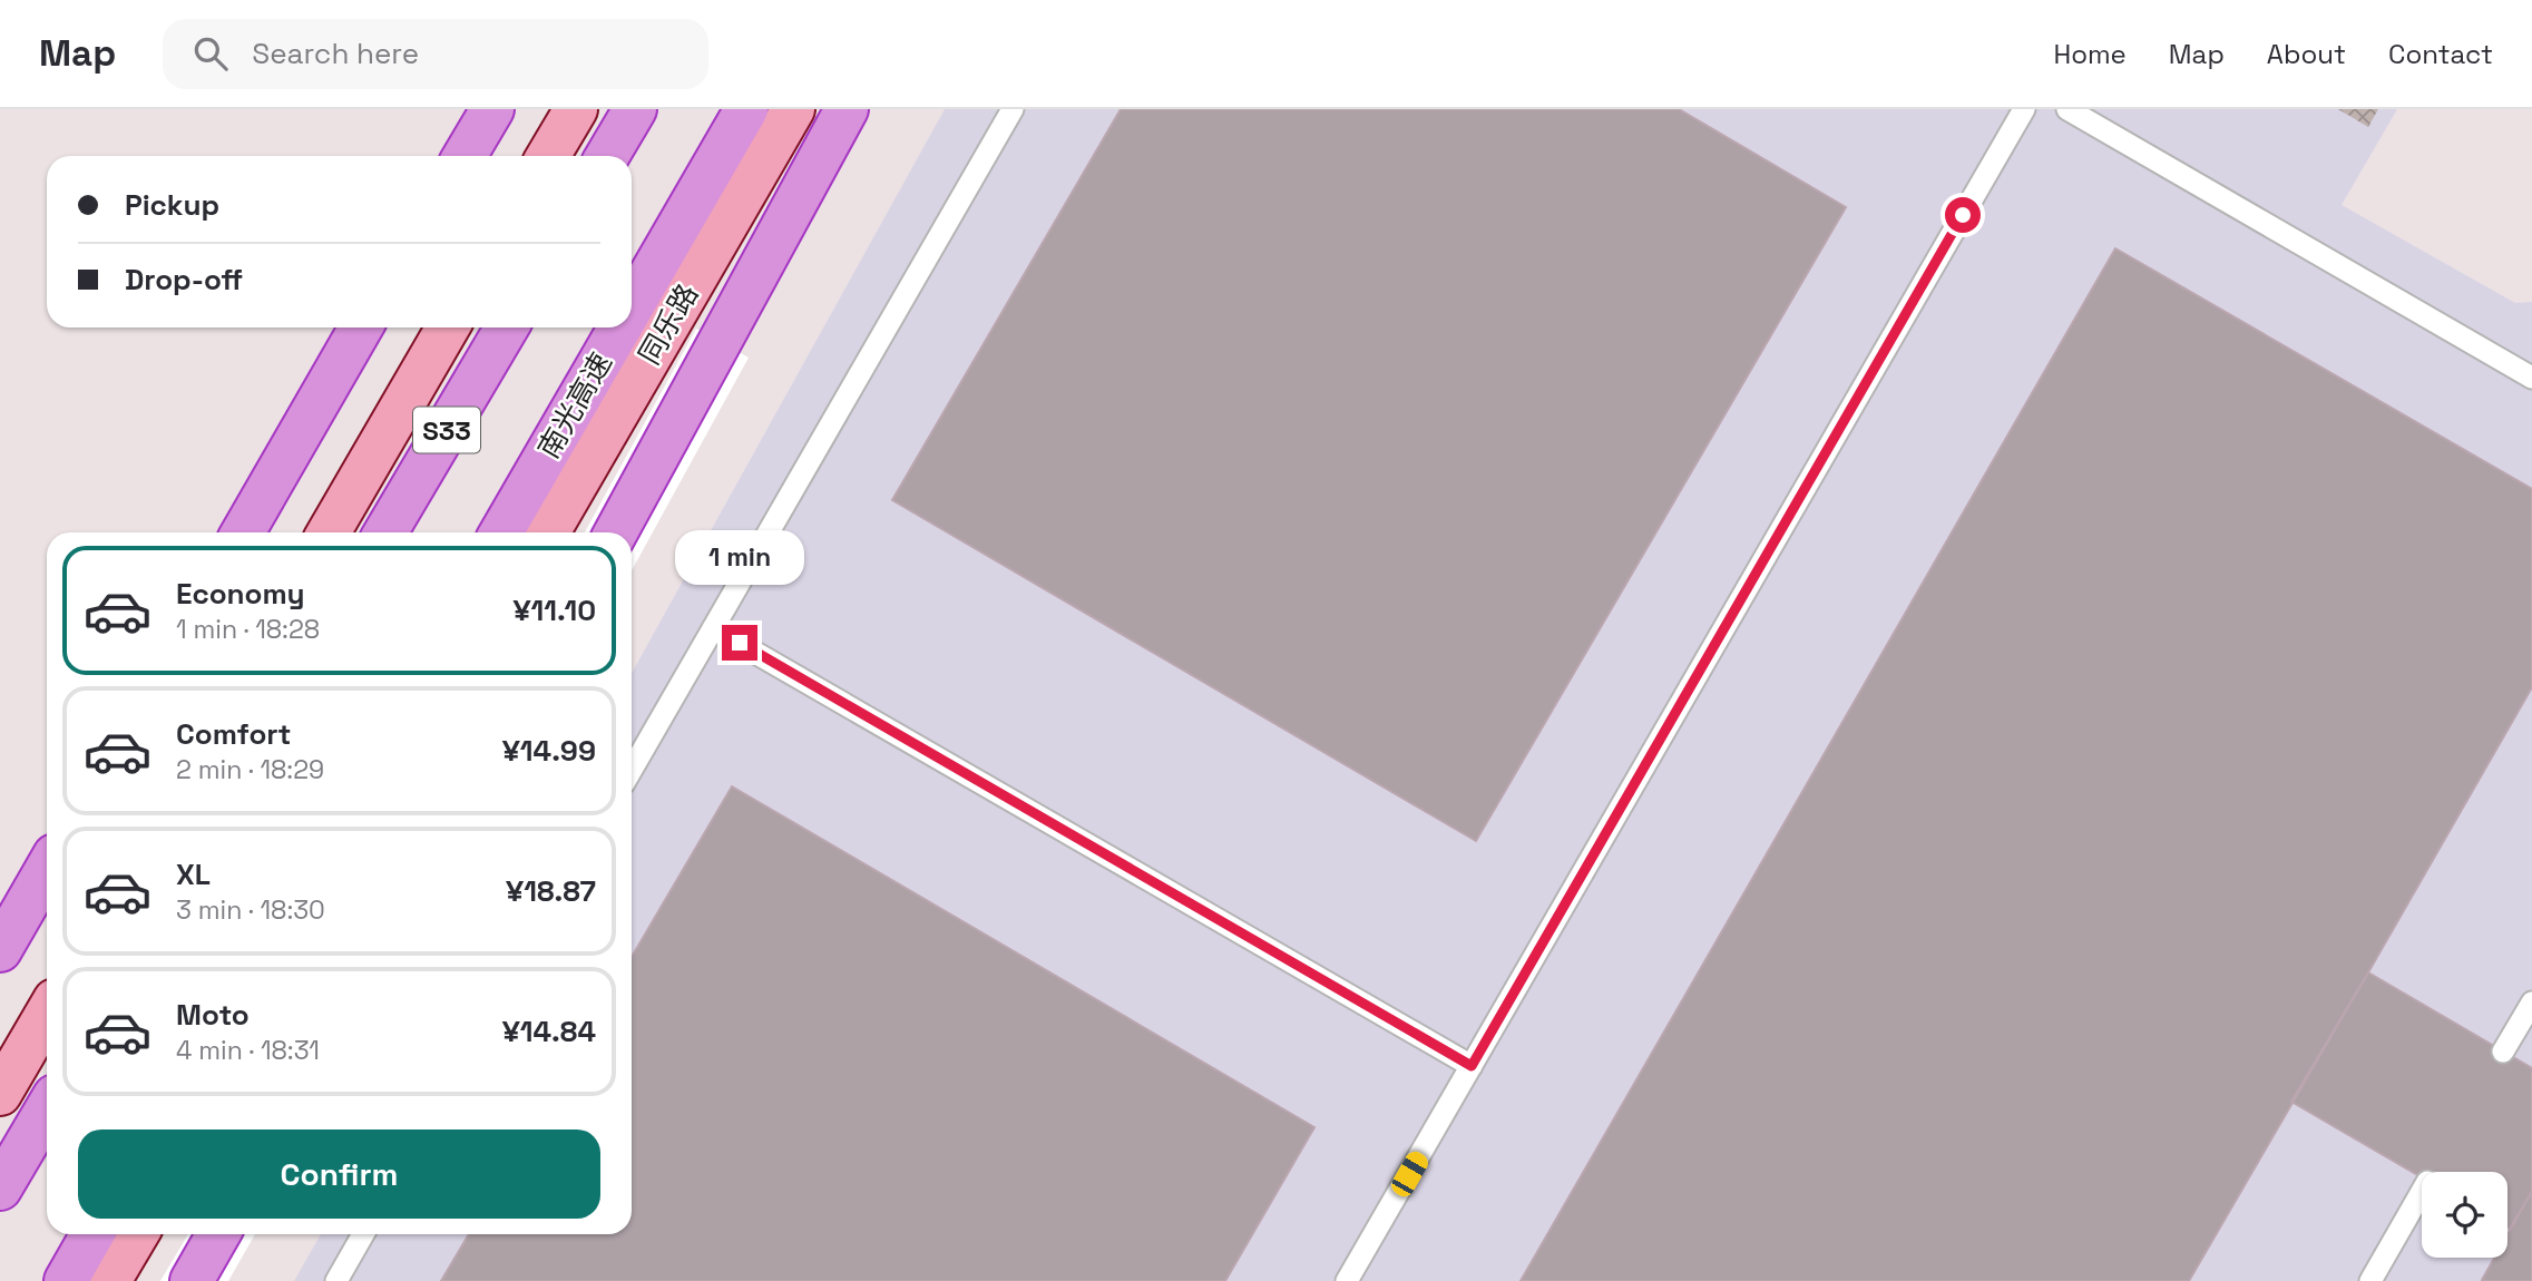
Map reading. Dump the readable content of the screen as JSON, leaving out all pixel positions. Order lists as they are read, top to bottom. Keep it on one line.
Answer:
{"streets":{"highway":["南光高速","S33"],"main road":["同乐路"]},"page":{"header":"Map","search":"Search here","nav":["Home","Map","About","Contact"],"banner":["Pickup","Drop-off"],"bubble":"1 min","list":[{"name":"Economy","note":"1 min · 18:28","value":"¥11.10"},{"name":"Comfort","note":"2 min · 18:29","value":"¥14.99"},{"name":"XL","note":"3 min · 18:30","value":"¥18.87"},{"name":"Moto","note":"4 min · 18:31","value":"¥14.84"}],"buttons":"Confirm"}}
